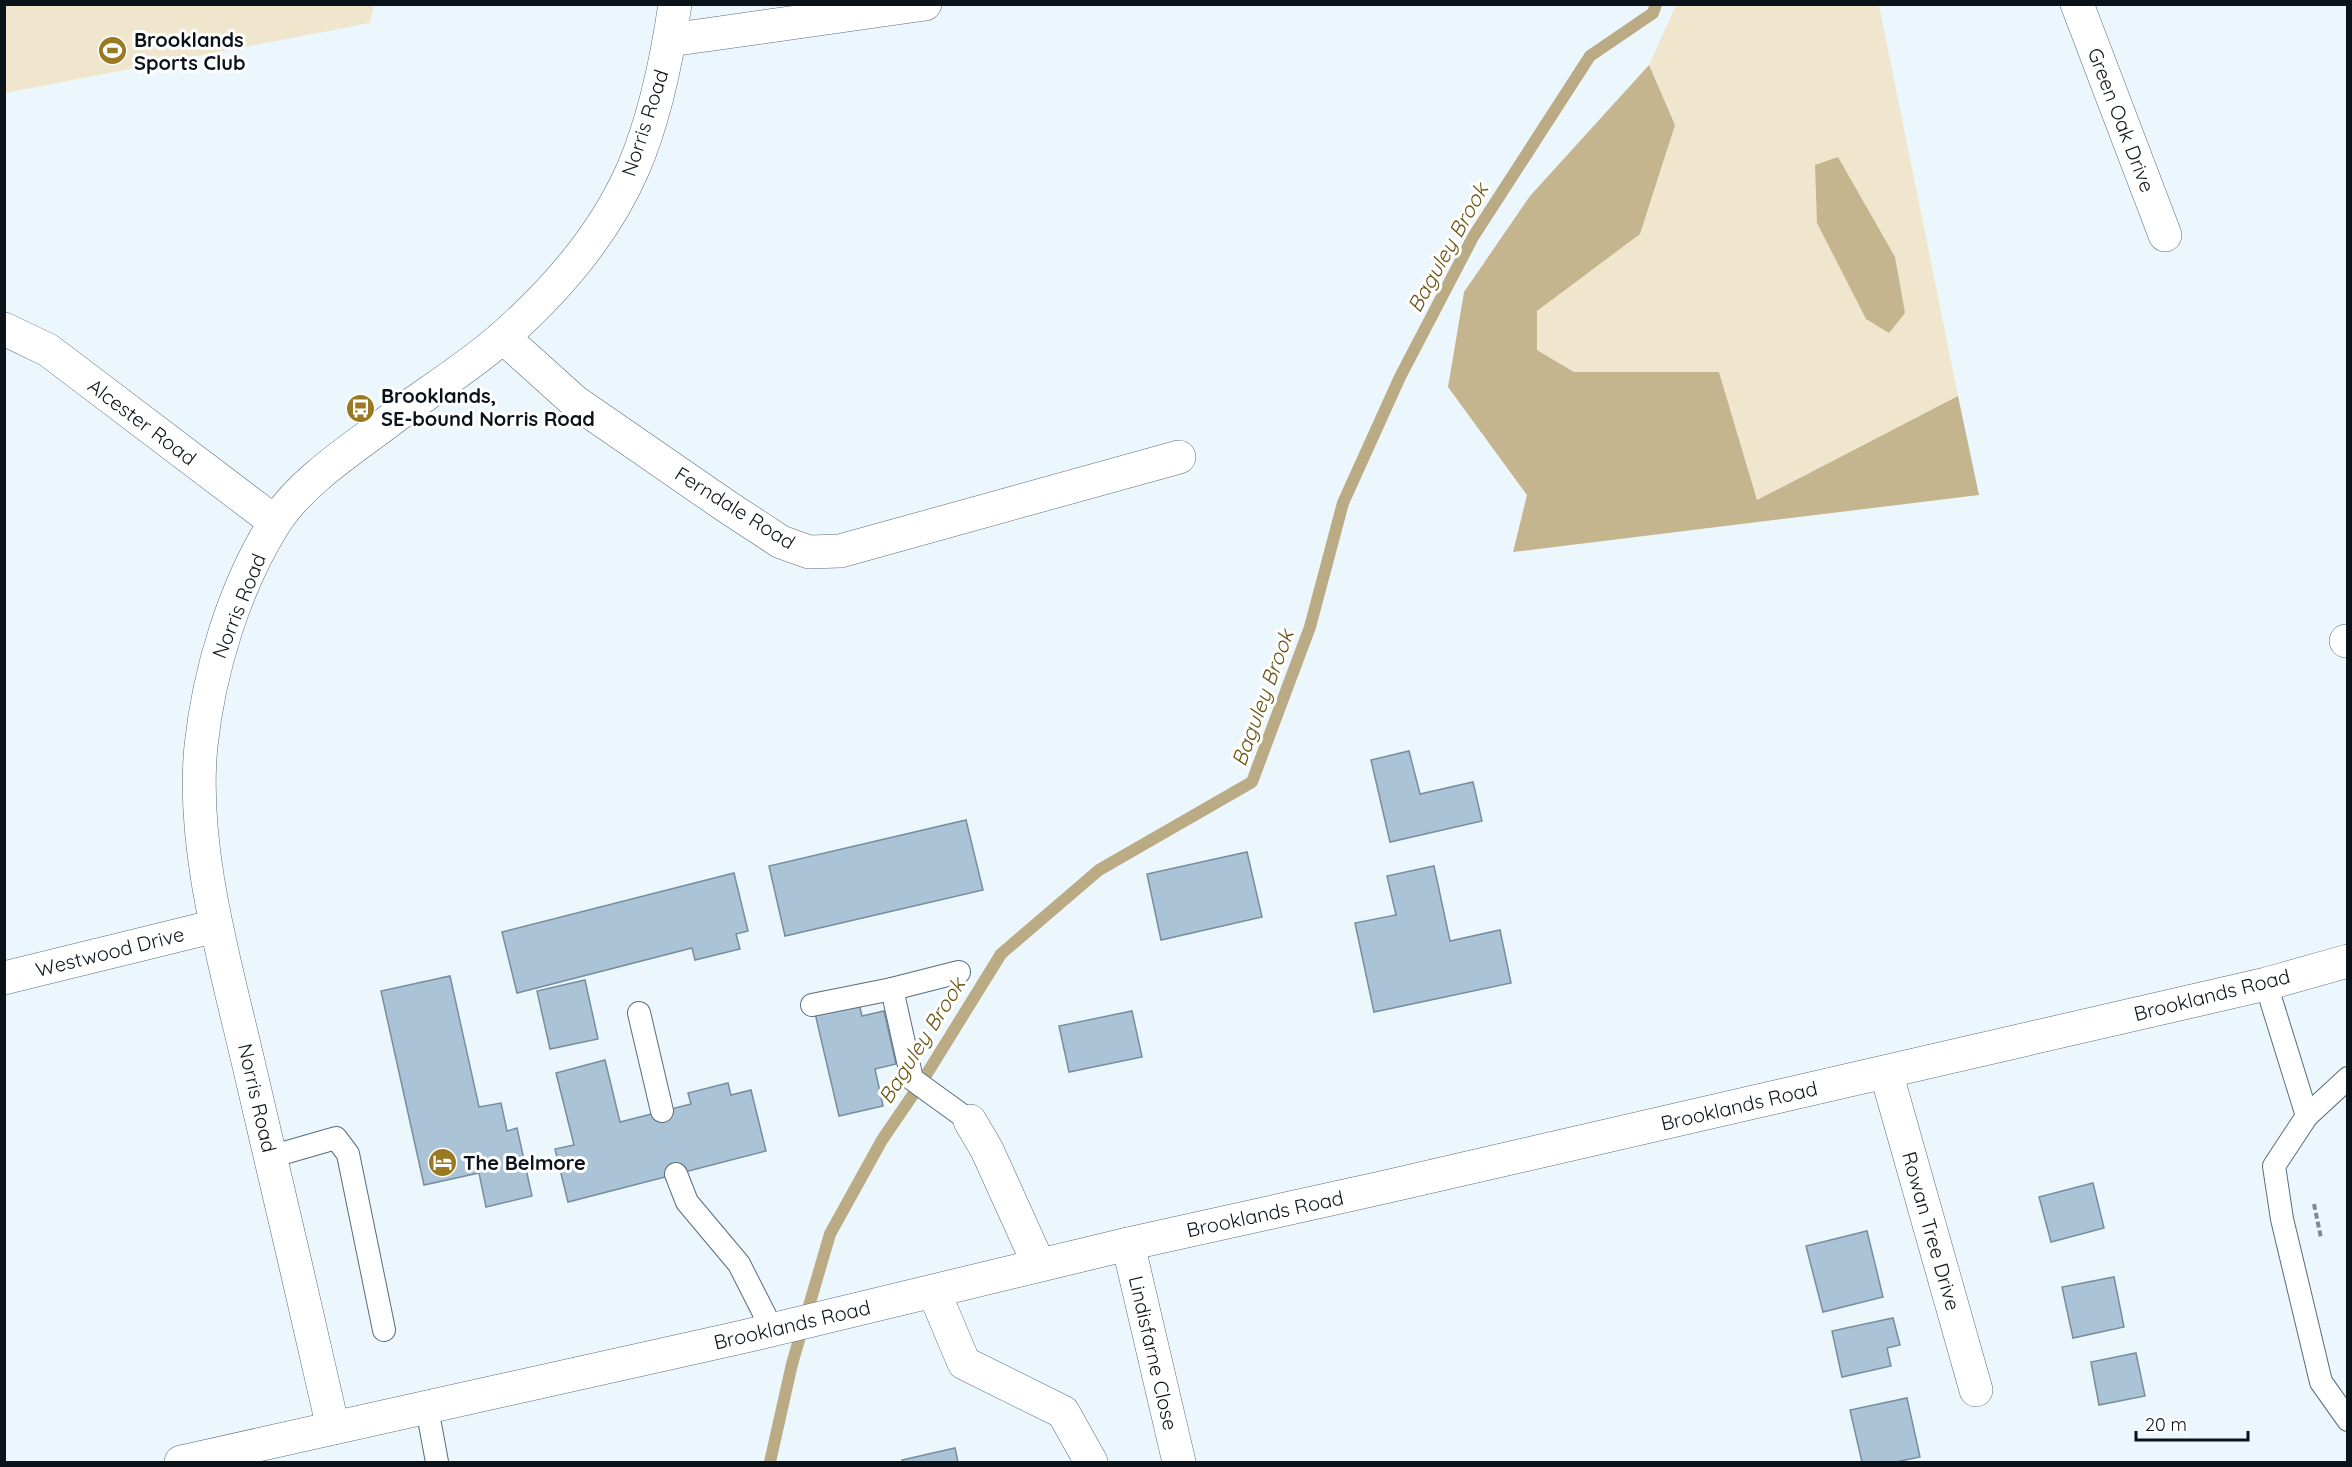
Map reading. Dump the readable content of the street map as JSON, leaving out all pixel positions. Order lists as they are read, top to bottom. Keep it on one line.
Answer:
{"streets":{"street":["Green Oak Drive","Norris Road","Alcester Road","Ferndale Road","Westwood Drive","Brooklands Road","Rowan Tree Drive","Lindisfarne Close"]},"crossings":[["Norris Road","Alcester Road"],["Norris Road","Ferndale Road"],["Norris Road","Westwood Drive"],["Norris Road","Brooklands Road"],["Brooklands Road","Rowan Tree Drive"],["Brooklands Road","Lindisfarne Close"]],"water":["Baguley Brook"],"places":{"sports":["Brooklands Sports Club"],"bus stop":["Brooklands, SE-bound Norris Road"],"hotel":["The Belmore"]},"scale_bar":"20 m"}
